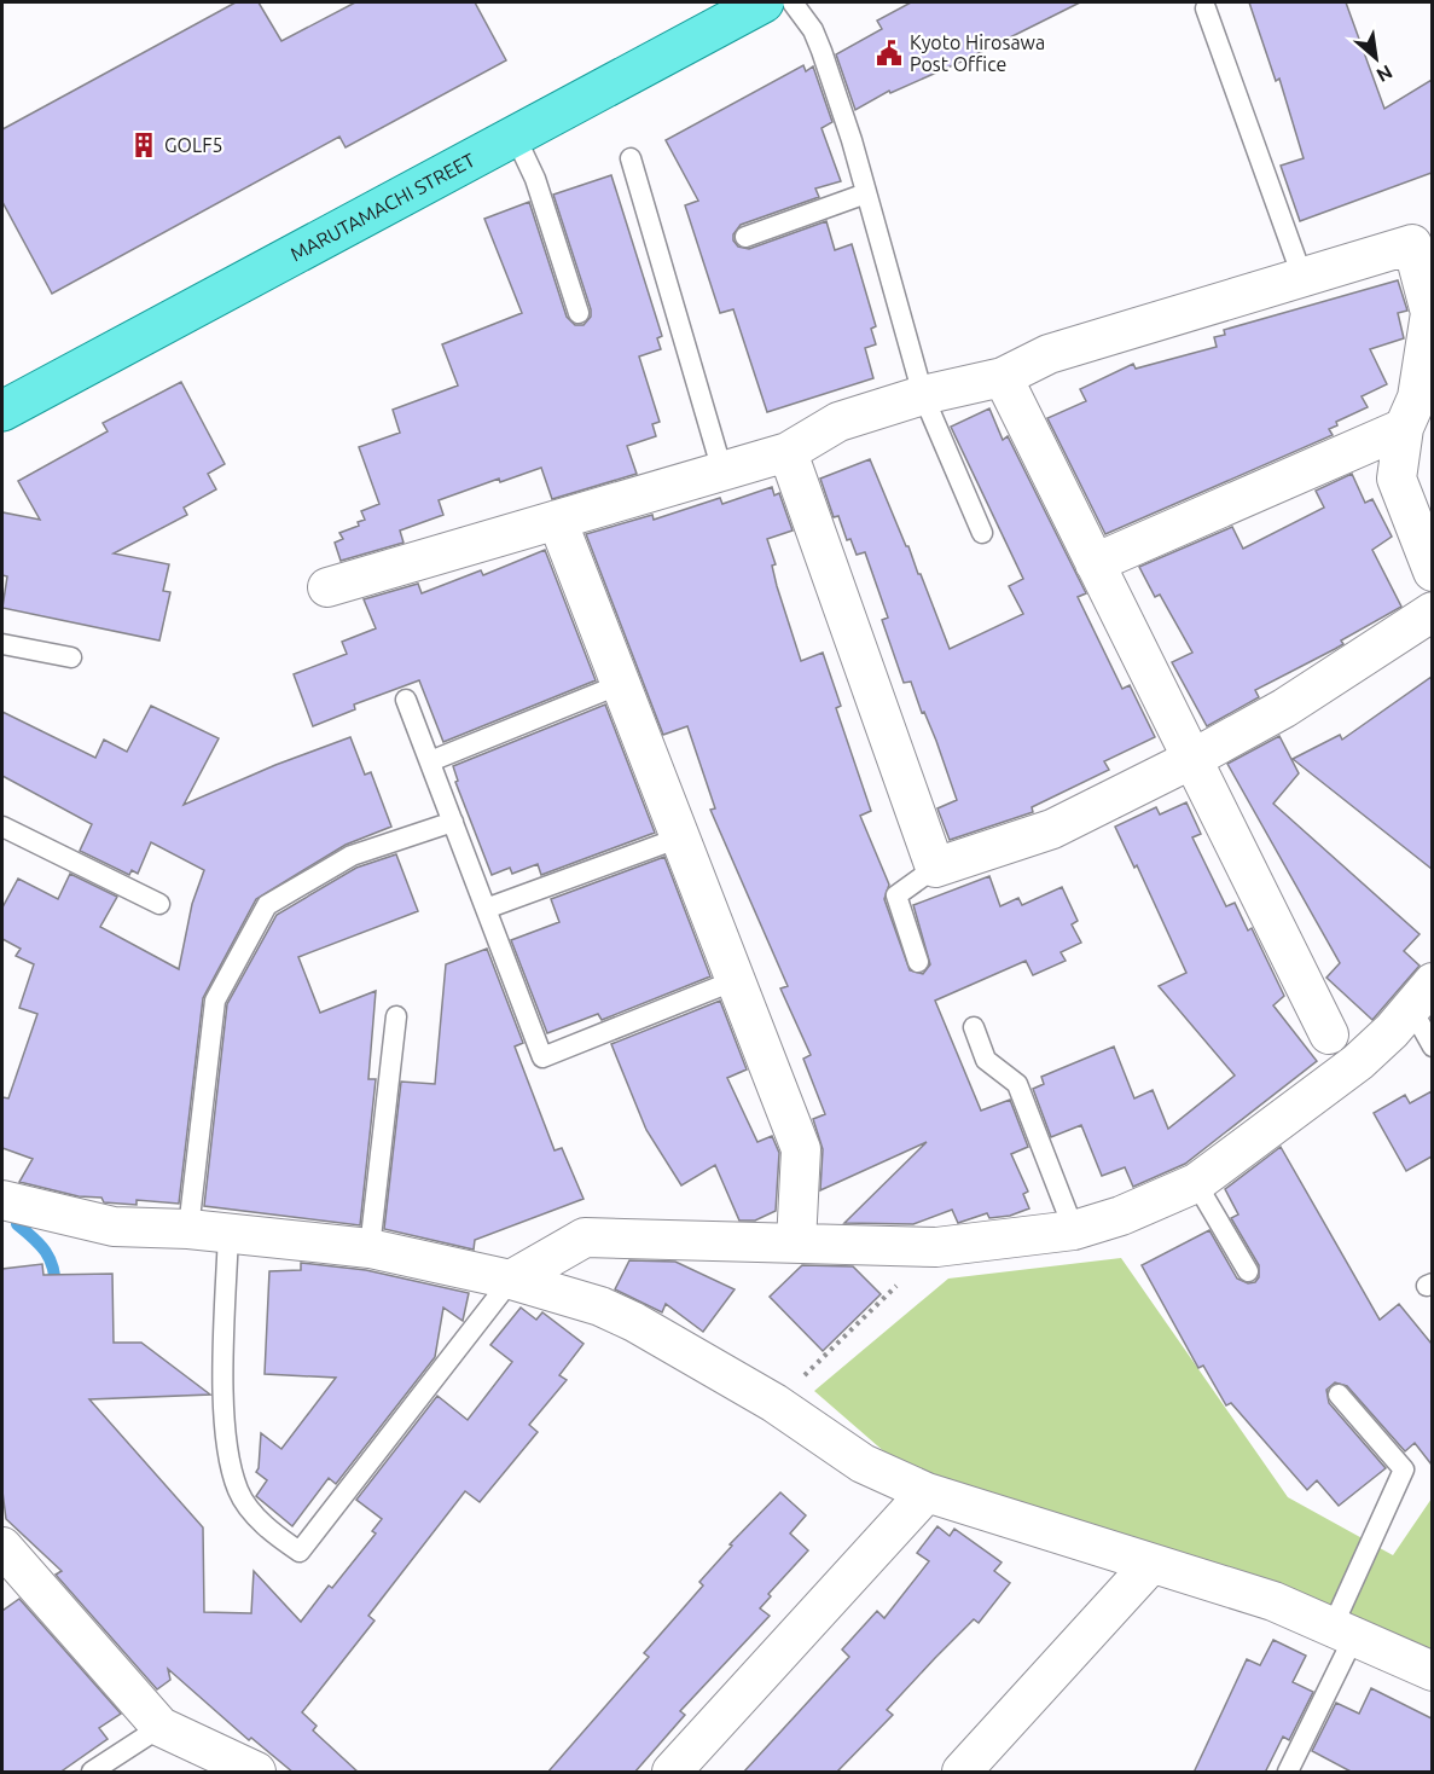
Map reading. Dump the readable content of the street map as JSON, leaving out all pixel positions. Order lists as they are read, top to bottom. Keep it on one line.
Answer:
{"streets":{"main road":["MARUTAMACHI STREET"]},"places":{"public building":["Kyoto Hirosawa Post Office"],"building":["GOLF5"]},"north":"bottom right"}
